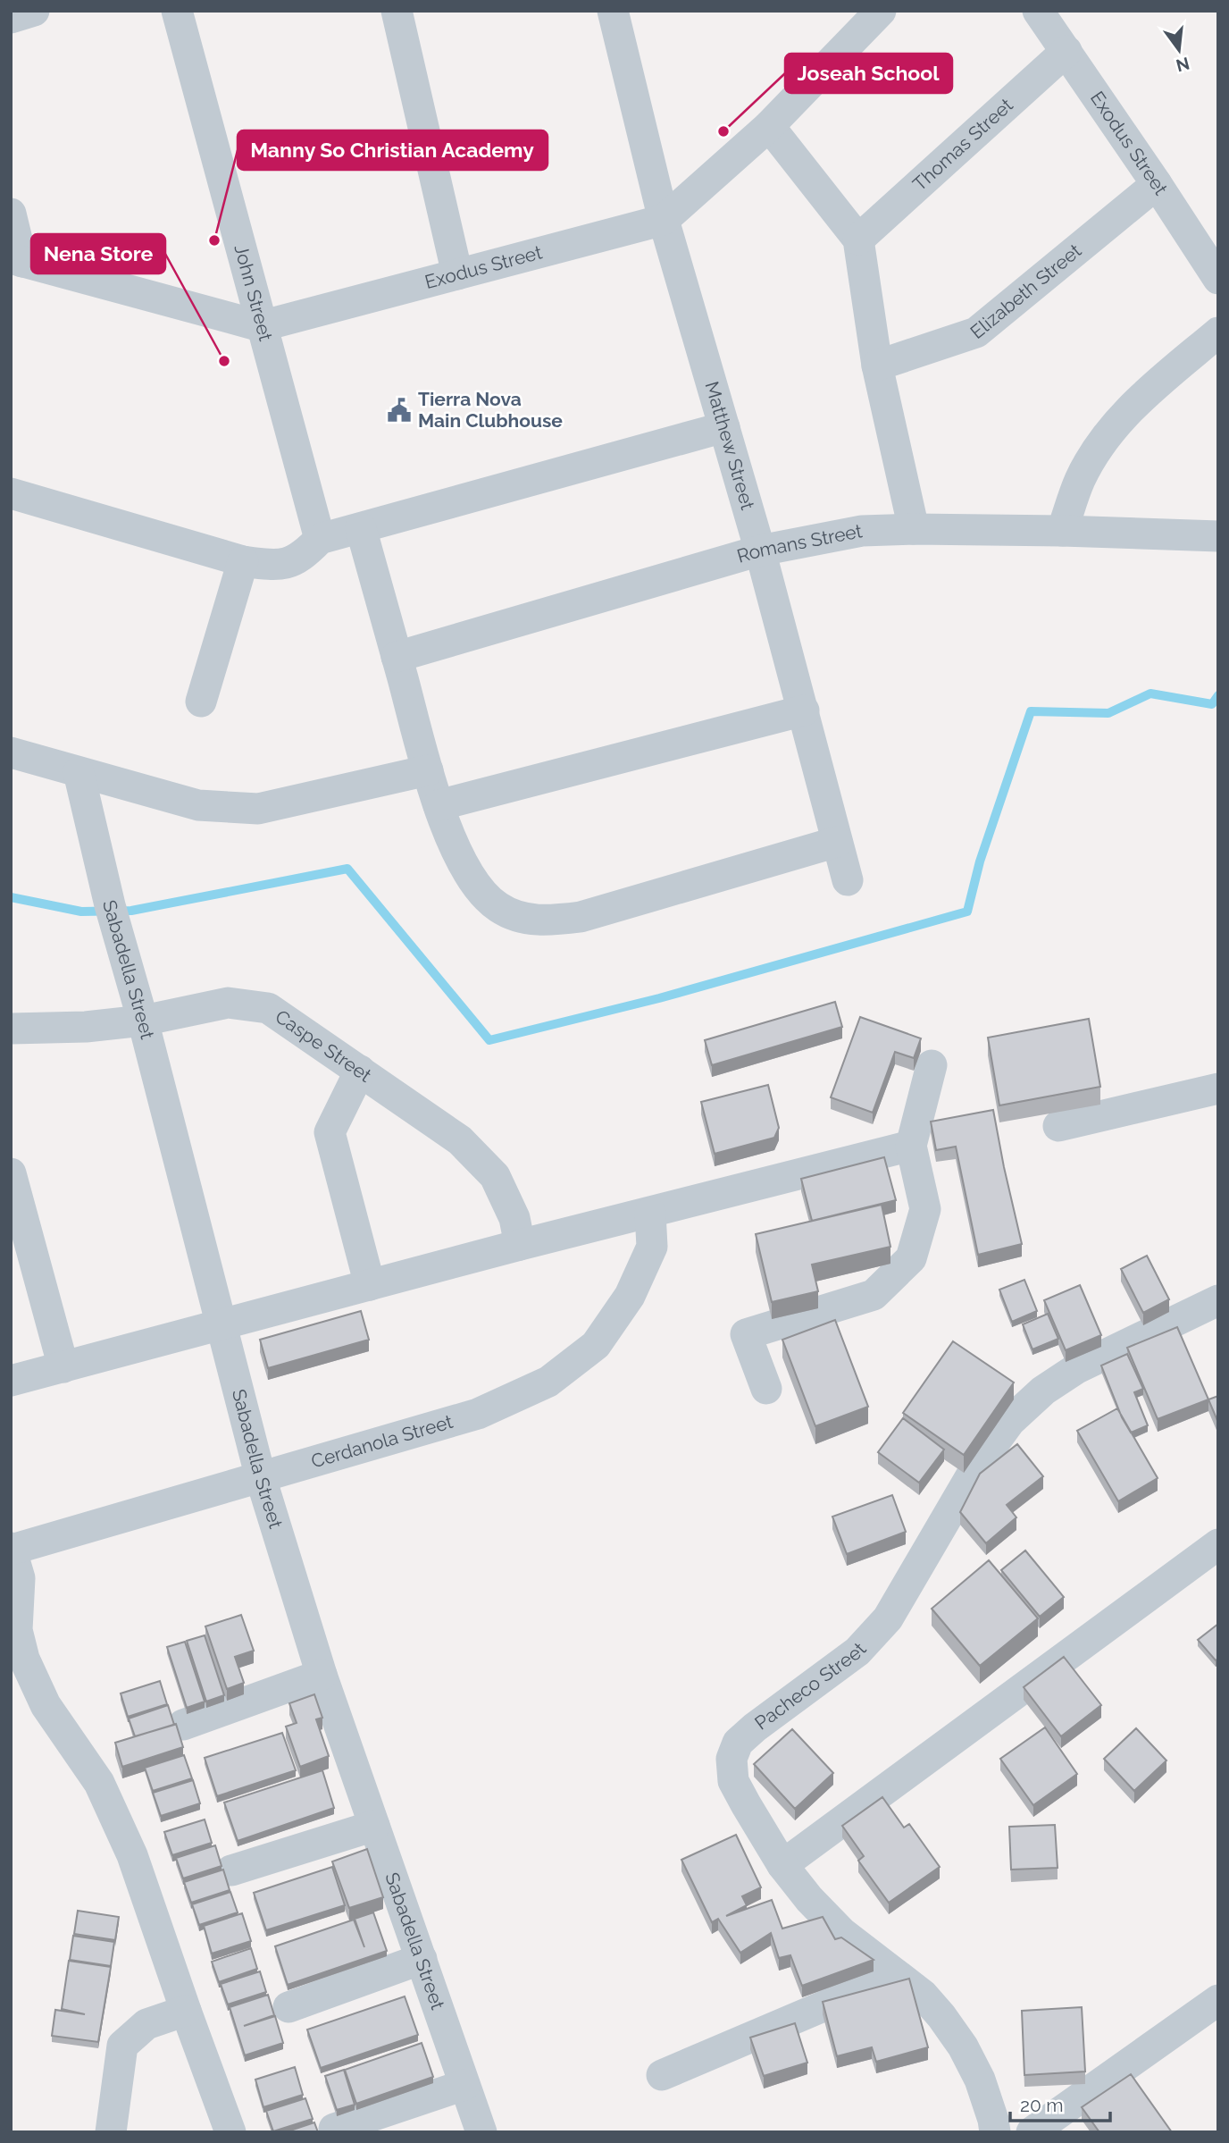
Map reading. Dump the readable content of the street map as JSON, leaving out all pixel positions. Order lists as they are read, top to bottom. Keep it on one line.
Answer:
{"streets":{"street":["Exodus Street","Thomas Street","Elizabeth Street","John Street","Matthew Street","Romans Street","Sabadella Street","Caspe Street","Cerdanola Street","Pacheco Street"]},"crossings":[["Exodus Street","Thomas Street"],["Exodus Street","Elizabeth Street"],["Exodus Street","John Street"],["Exodus Street","Matthew Street"],["Matthew Street","Romans Street"],["Sabadella Street","Caspe Street"],["Sabadella Street","Cerdanola Street"]],"places":{"other":["Joseah School","Manny So Christian Academy","Nena Store"],"public building":["Tierra Nova Main Clubhouse"]},"scale_bar":"20 m","north":"bottom"}
